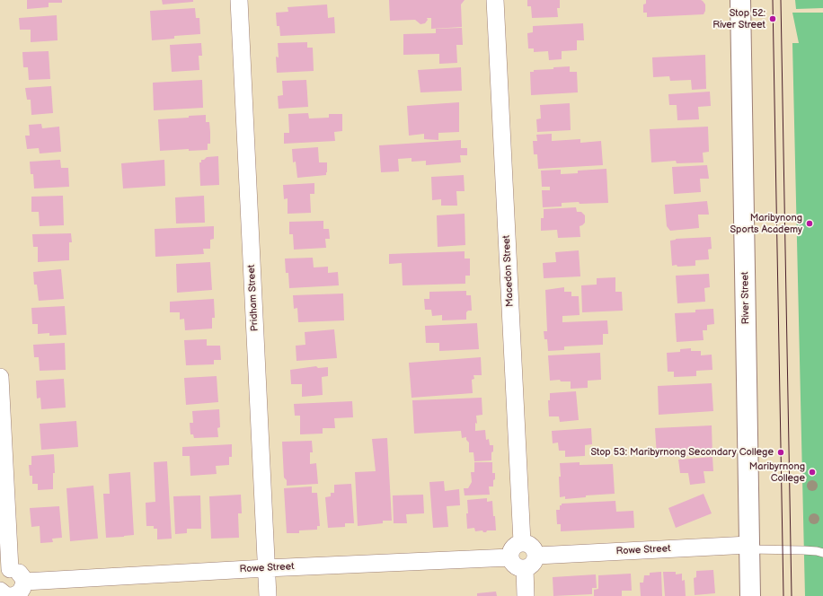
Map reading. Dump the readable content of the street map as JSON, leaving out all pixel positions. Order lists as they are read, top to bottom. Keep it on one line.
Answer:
{"streets":{"street":["Macedon Street","Pridham Street","River Street","Rowe Street"]},"crossings":[["Macedon Street","Rowe Street"],["Pridham Street","Rowe Street"],["River Street","Rowe Street"]],"places":["Stop 52: River Street","Maribynong Sports Academy","Stop 53: Maribyrnong Secondary College","Maribyrnong College"]}
